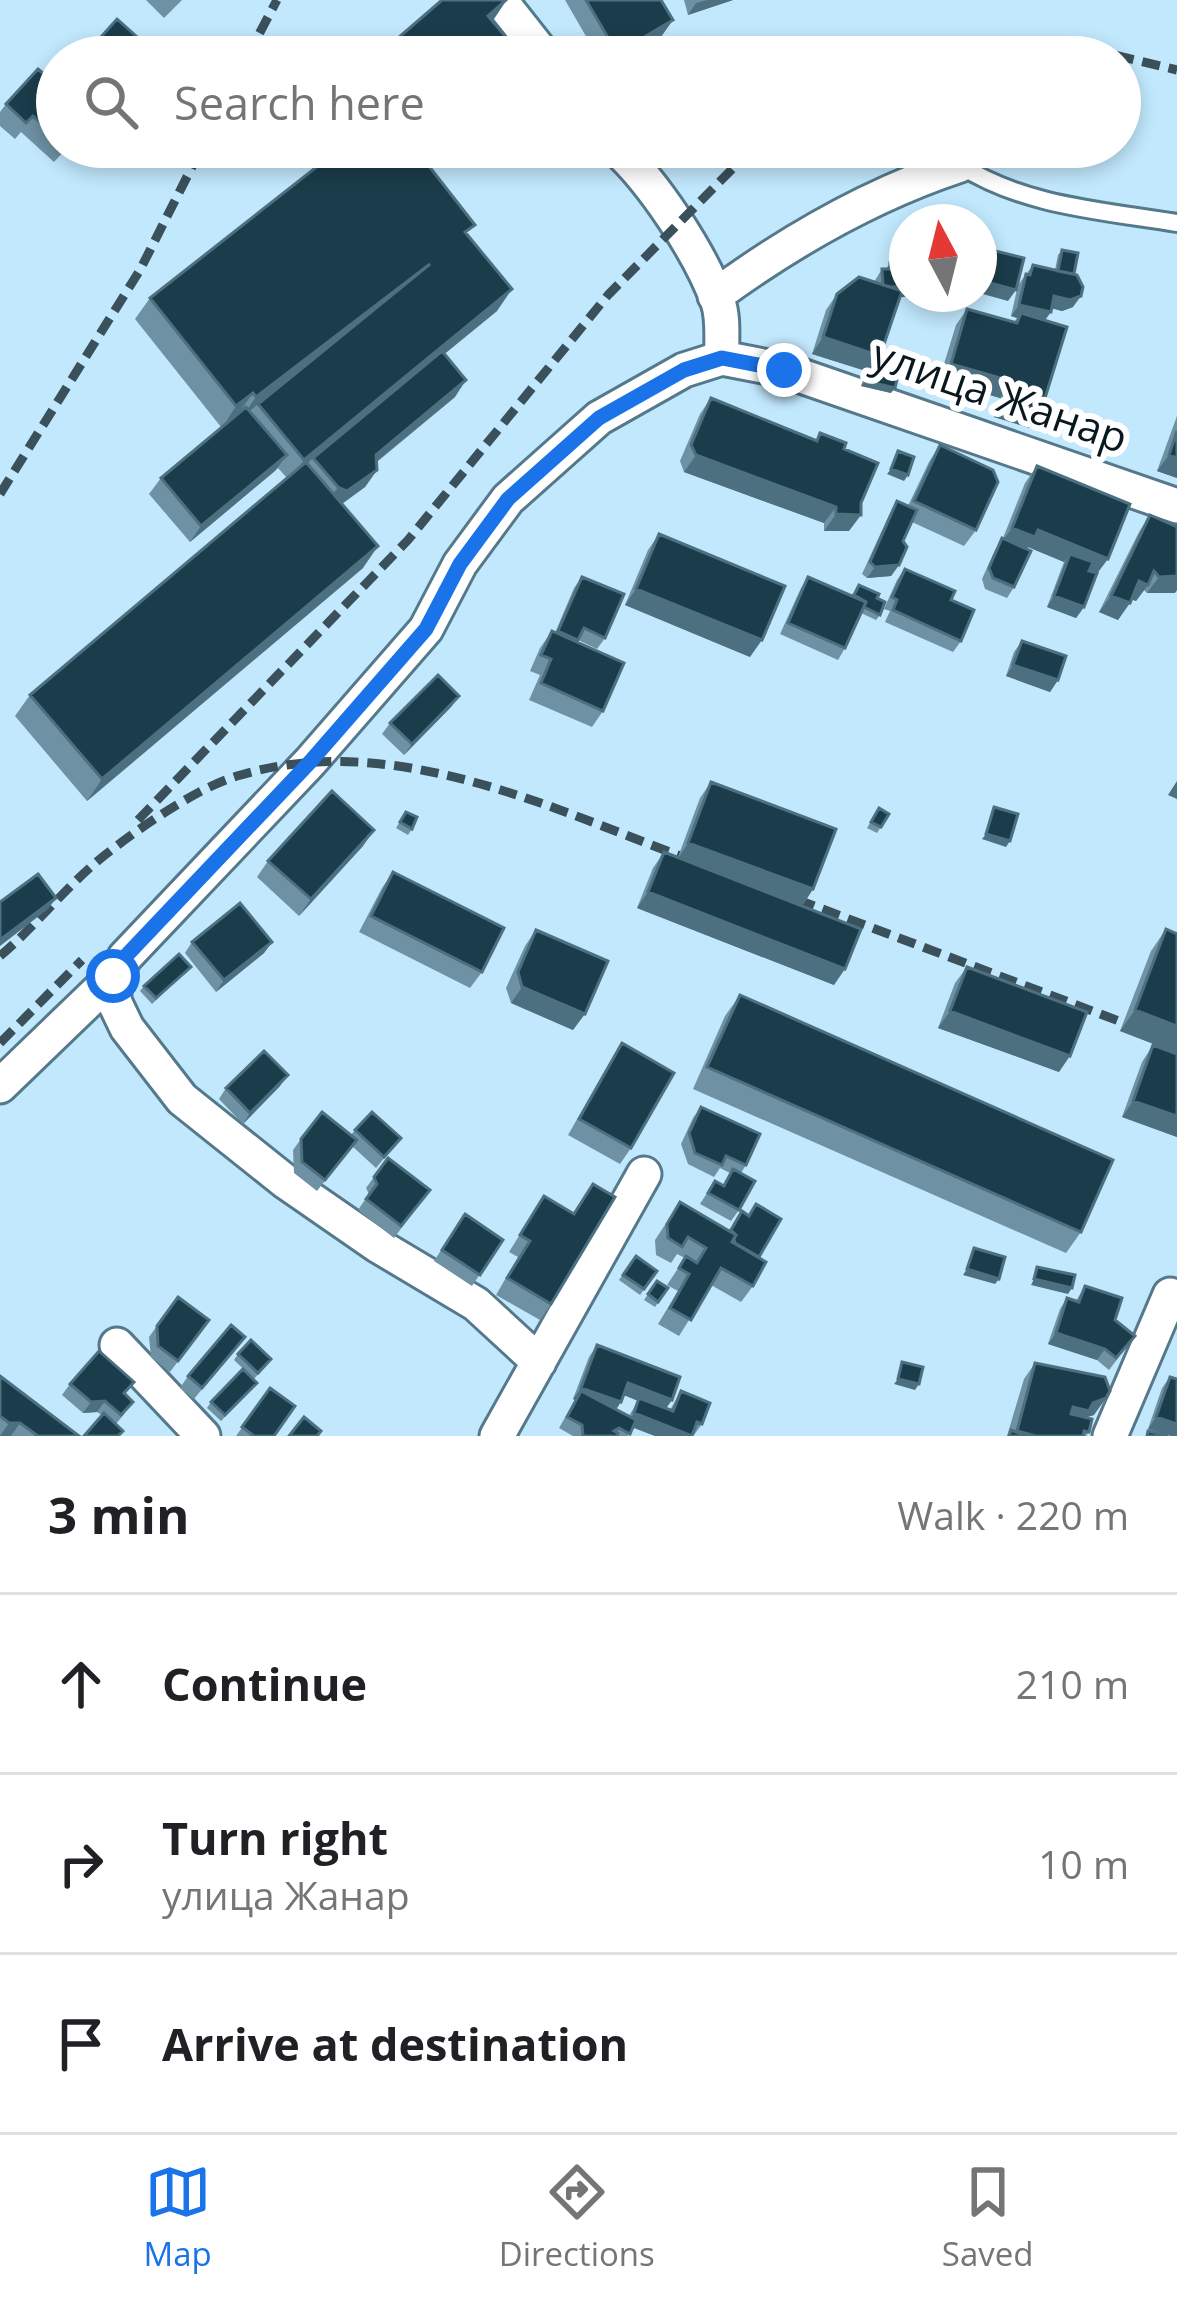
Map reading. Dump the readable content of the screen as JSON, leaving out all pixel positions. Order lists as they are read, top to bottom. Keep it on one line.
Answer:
{"streets":{"street":["улица Жанар"]},"north":"top","page":{"search":"Search here","heading":["3 min","Walk · 220 m"],"list":[["Continue","210 m"],["Turn right","улица Жанар","10 m"],"Arrive at destination"],"nav":["Map","Directions","Saved"]}}
